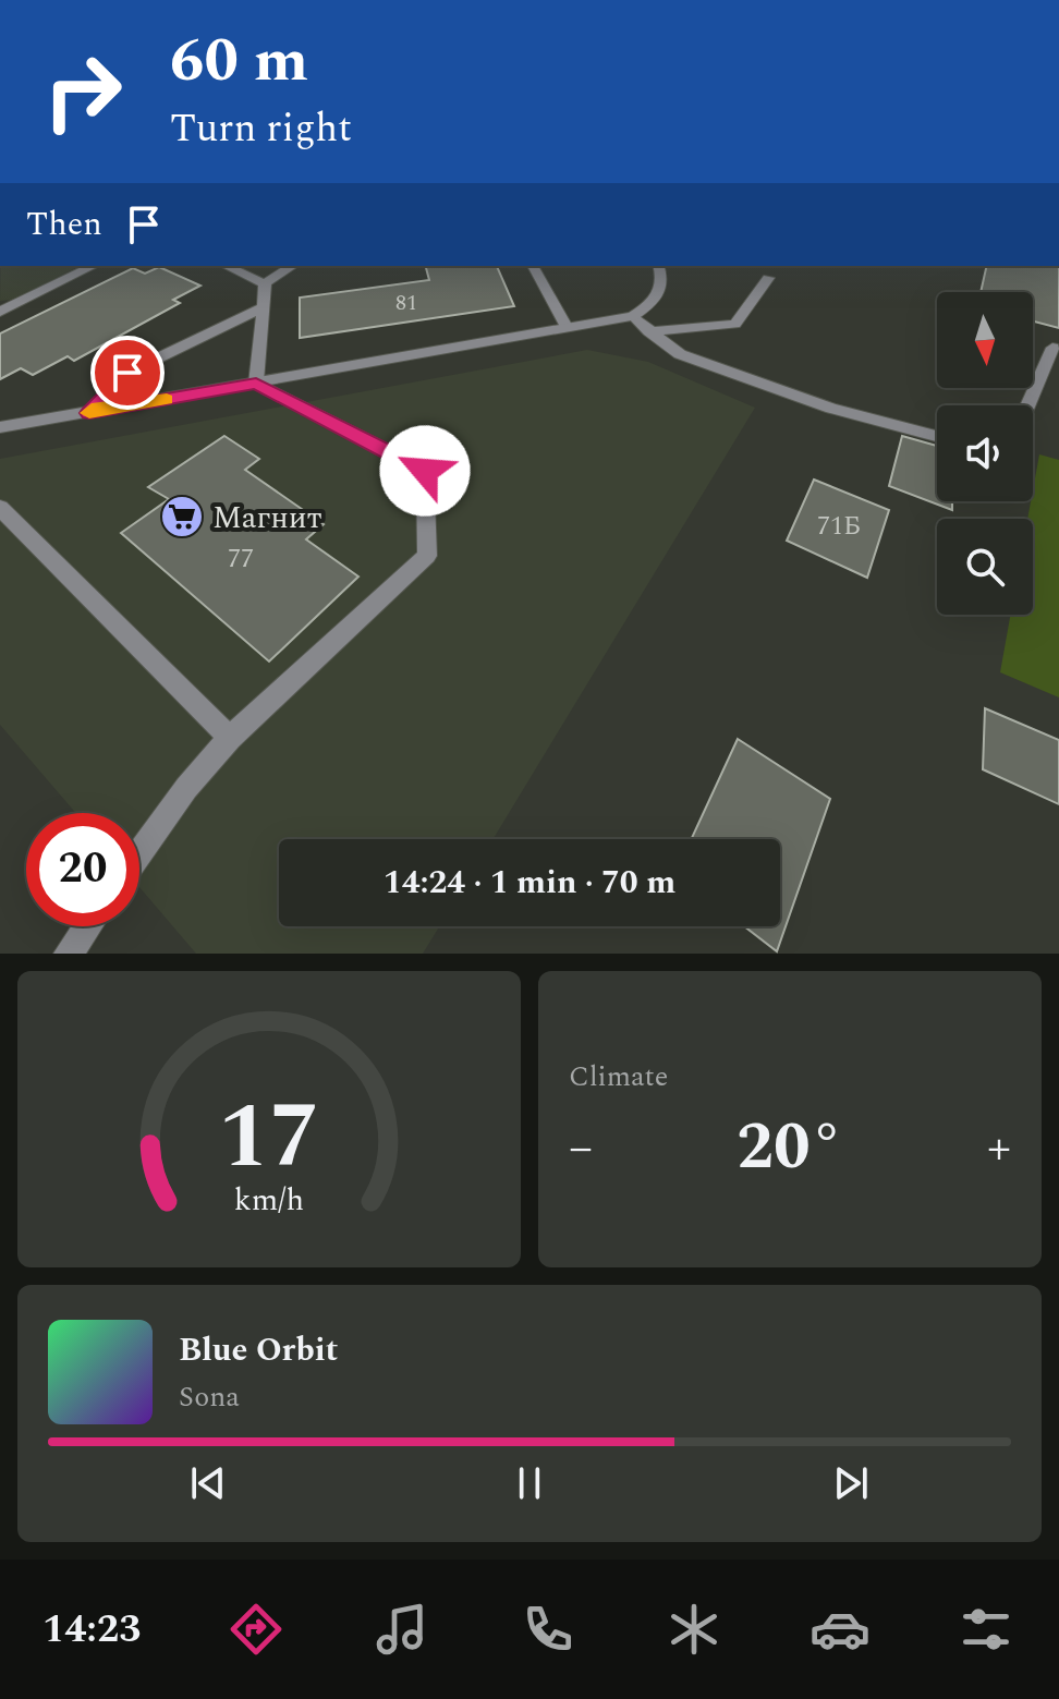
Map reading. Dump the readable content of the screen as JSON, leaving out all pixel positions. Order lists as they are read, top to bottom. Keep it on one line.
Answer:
{"places":{"supermarket":["Магнит"]},"house_numbers":["81","71Б","77"],"north":"bottom","page":{"turn":["60 m","Turn right"],"then":"Then","limit":"20","trip":"14:24 · 1 min · 70 m","tile":"Climate","heat":["−","20°","+"],"song":["Blue Orbit","Sona"],"tabs":"14:23","gauge":["17","km/h"]}}
